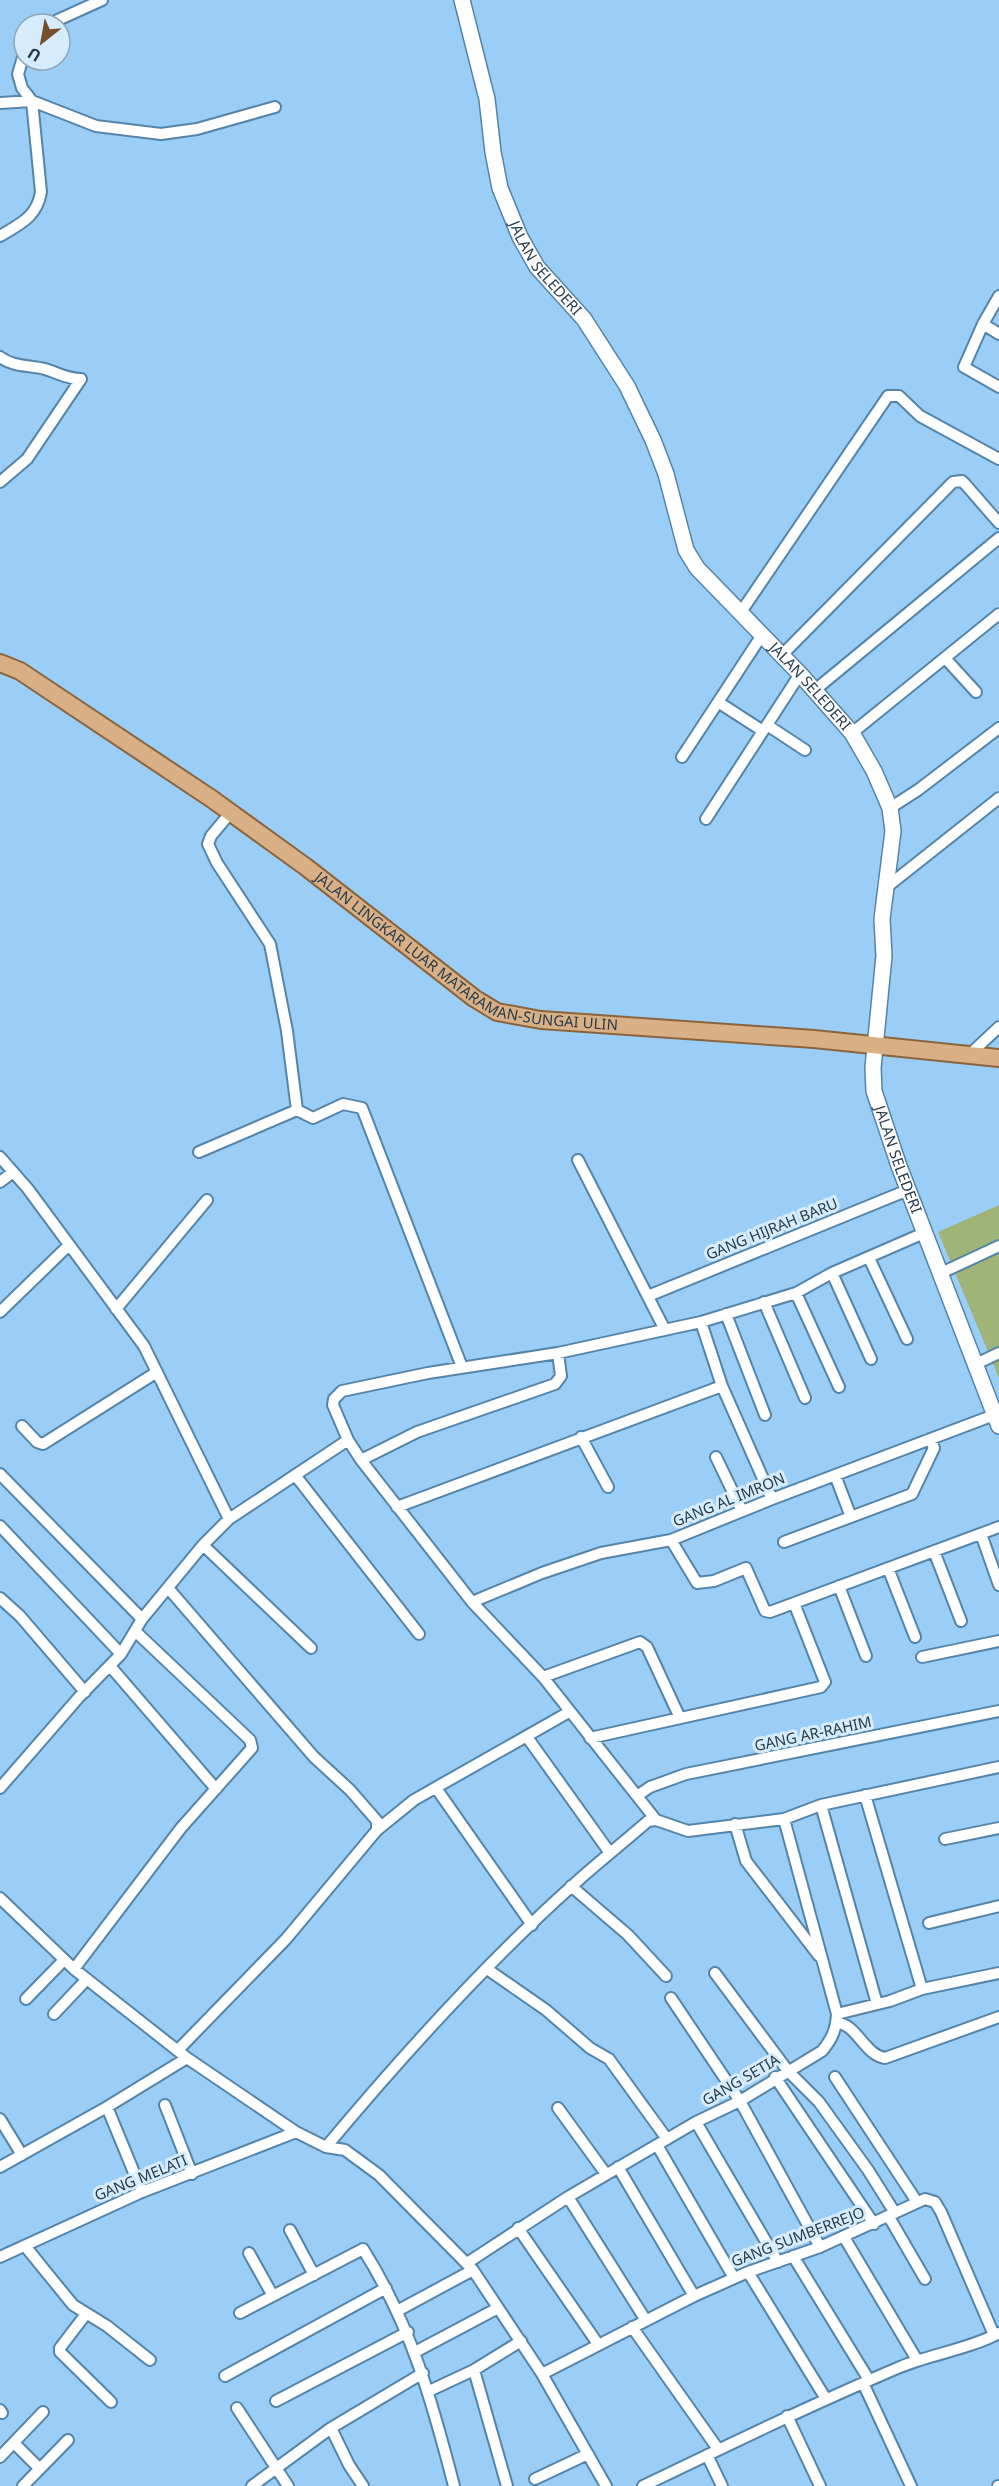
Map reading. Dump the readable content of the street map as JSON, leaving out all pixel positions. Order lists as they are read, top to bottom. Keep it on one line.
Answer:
{"streets":{"main road":["JALAN LINGKAR LUAR MATARAMAN-SUNGAI ULIN"],"street":["JALAN SELEDERI","GANG HIJRAH BARU","GANG AL IMRON","GANG AR-RAHIM","GANG SETIA","GANG MELATI","GANG SUMBERREJO"]},"crossings":[["JALAN SELEDERI","JALAN LINGKAR LUAR MATARAMAN-SUNGAI ULIN"],["JALAN SELEDERI","GANG HIJRAH BARU"],["JALAN SELEDERI","GANG AL IMRON"]],"north":"bottom left"}
